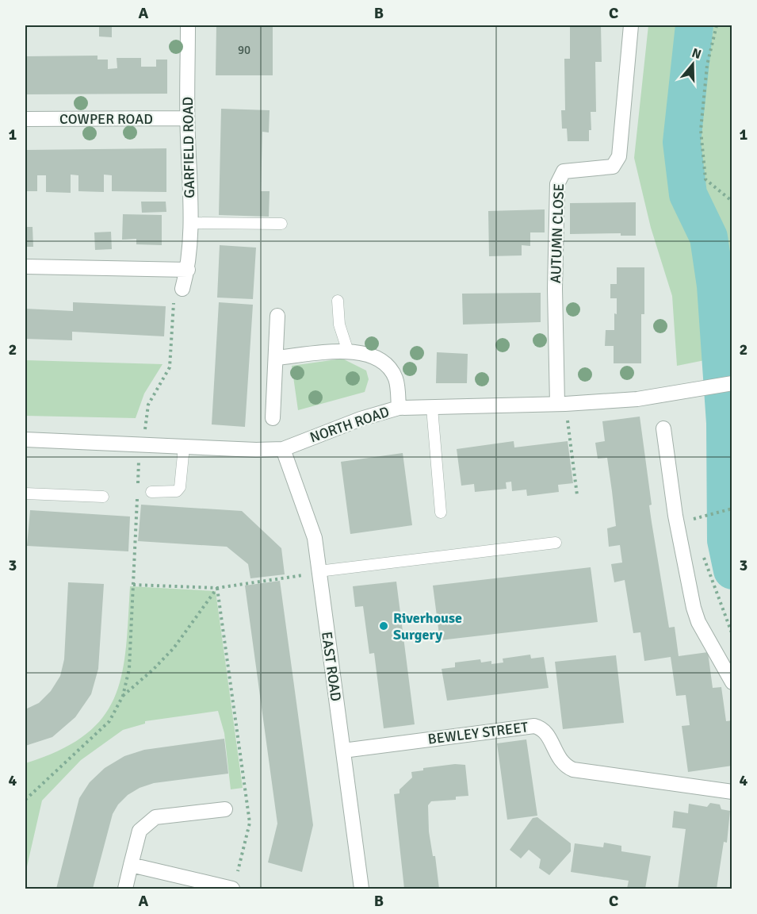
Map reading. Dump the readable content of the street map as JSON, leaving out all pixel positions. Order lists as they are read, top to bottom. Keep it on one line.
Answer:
{"streets":{"street":["COWPER ROAD","GARFIELD ROAD","AUTUMN CLOSE","NORTH ROAD","EAST ROAD","BEWLEY STREET"]},"crossings":[["COWPER ROAD","GARFIELD ROAD"],["AUTUMN CLOSE","NORTH ROAD"],["NORTH ROAD","EAST ROAD"],["EAST ROAD","BEWLEY STREET"]],"places":["Riverhouse Surgery"],"house_numbers":["90"],"north":"top","grid":{"columns":["A","B","C"],"rows":["1","2","3","4"]}}
